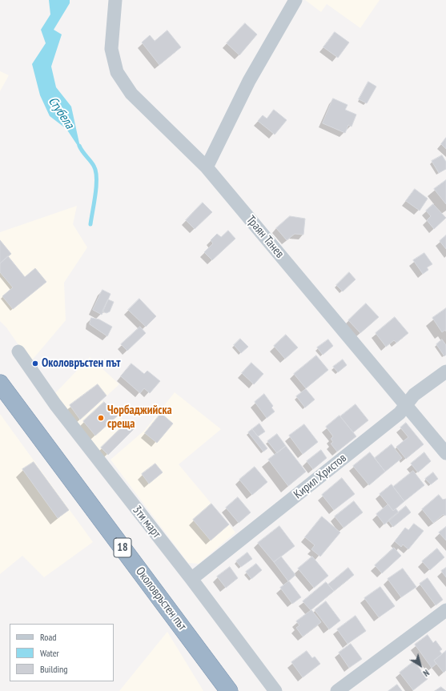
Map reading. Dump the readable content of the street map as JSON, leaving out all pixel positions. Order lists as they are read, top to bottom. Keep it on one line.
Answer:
{"streets":{"highway":["18","Околовръстен път"],"street":["Траян Танев","Кирил Христов","3ти март"]},"crossings":[["Траян Танев","Кирил Христов"],["Кирил Христов","3ти март"]],"water":["Стубела"],"places":["Околовръстен път","Чорбаджийска среща"],"legend":["Road","Water","Building"],"north":"bottom right"}
